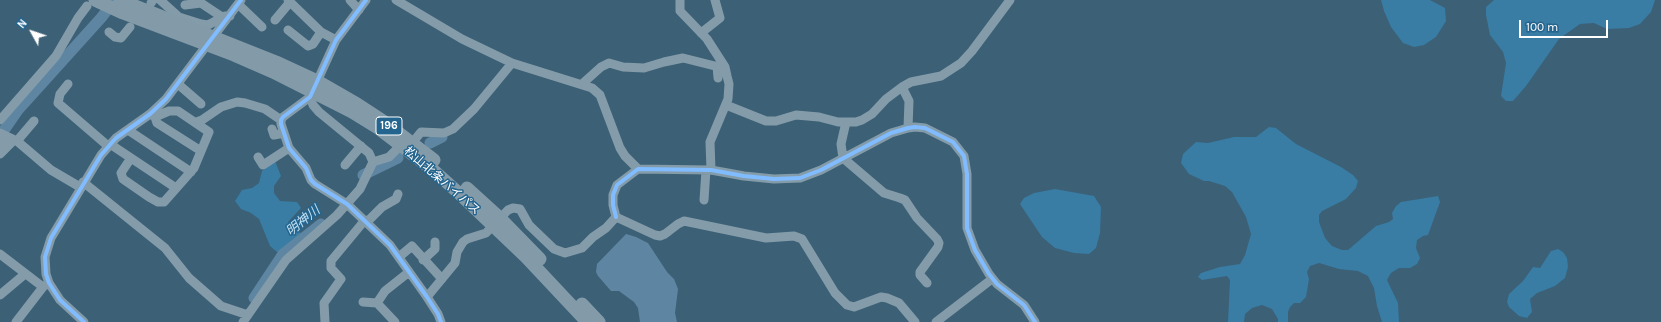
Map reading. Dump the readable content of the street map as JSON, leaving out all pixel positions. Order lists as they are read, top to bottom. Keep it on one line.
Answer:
{"streets":{"highway":["196","松山北条バイパス"]},"water":["明神川"],"scale_bar":"100 m","north":"top left"}
